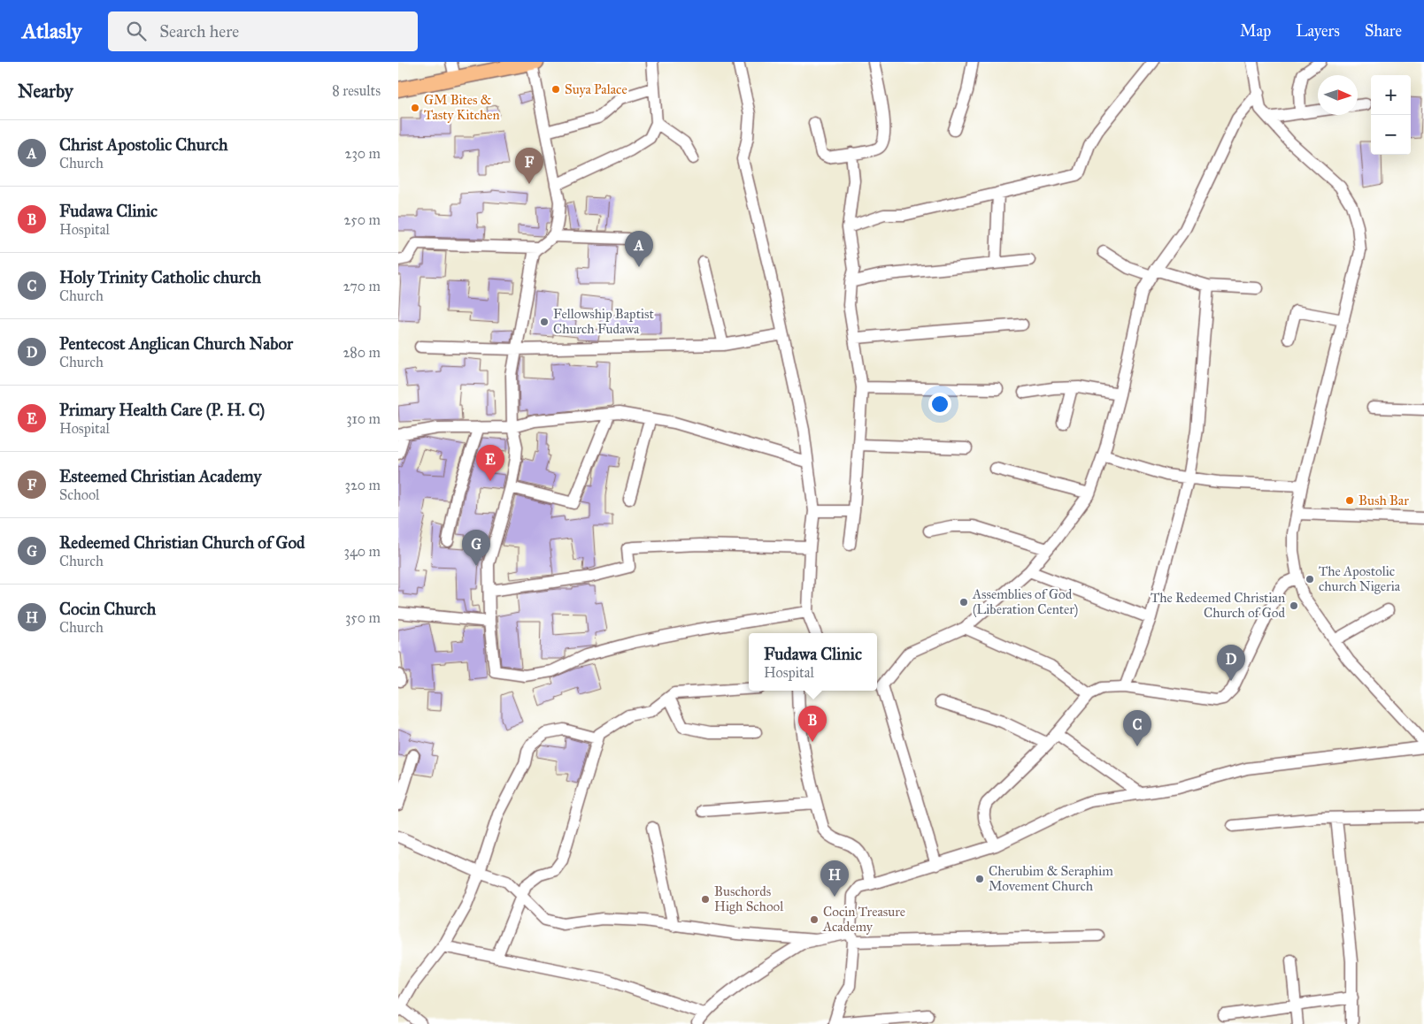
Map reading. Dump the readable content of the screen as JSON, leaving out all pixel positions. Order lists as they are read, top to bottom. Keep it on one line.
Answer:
{"places":["Suya Palace","GM Bites & Tasty Kitchen","Fellowship Baptist Church Fudawa","Bush Bar","The Apostolic church Nigeria","Assemblies of God (Liberation Center)","The Redeemed Christian Church of God","Cherubim & Seraphim Movement Church","Buschords High School","Cocin Treasure Academy"],"north":"right","page":{"header":"Atlasly","search":"Search here","nav":["Map","Layers","Share"],"heading":["Nearby","8 results"],"map_buttons":["+","−"],"list":[{"mark":"A","name":"Christ Apostolic Church","note":"Church","value":"230 m"},{"mark":"B","name":"Fudawa Clinic","note":"Hospital","value":"250 m"},{"mark":"C","name":"Holy Trinity Catholic church","note":"Church","value":"270 m"},{"mark":"D","name":"Pentecost Anglican Church Nabor","note":"Church","value":"280 m"},{"mark":"E","name":"Primary Health Care (P. H. C)","note":"Hospital","value":"310 m"},{"mark":"F","name":"Esteemed Christian Academy","note":"School","value":"320 m"},{"mark":"G","name":"Redeemed Christian Church of God","note":"Church","value":"340 m"},{"mark":"H","name":"Cocin Church","note":"Church","value":"350 m"}],"pins":["F","A","E","G","D","B","C","H"],"popup":["Fudawa Clinic","Hospital"]}}
